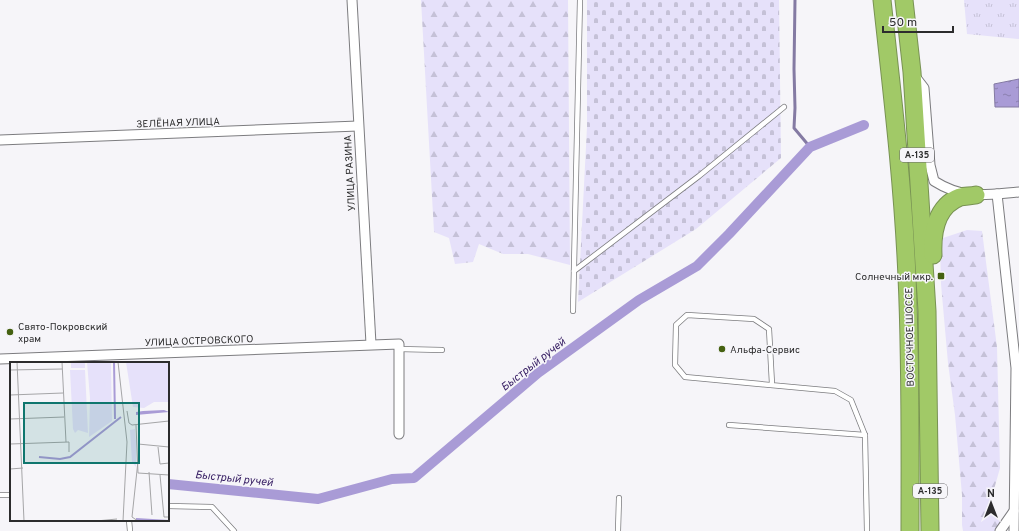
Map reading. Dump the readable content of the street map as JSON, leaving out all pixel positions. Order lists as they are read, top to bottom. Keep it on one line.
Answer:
{"streets":{"highway":["А-135","ВОСТОЧНОЕ ШОССЕ"],"street":["ЗЕЛЁНАЯ УЛИЦА","УЛИЦА РАЗИНА","УЛИЦА ОСТРОВСКОГО"]},"crossings":[["ЗЕЛЁНАЯ УЛИЦА","УЛИЦА РАЗИНА"],["УЛИЦА РАЗИНА","УЛИЦА ОСТРОВСКОГО"]],"water":["Быстрый ручей"],"places":{"transit":["Солнечный мкр."],"other":["Свято-Покровский храм","Альфа-Сервис"]},"scale_bar":"50 m","north":"top"}
